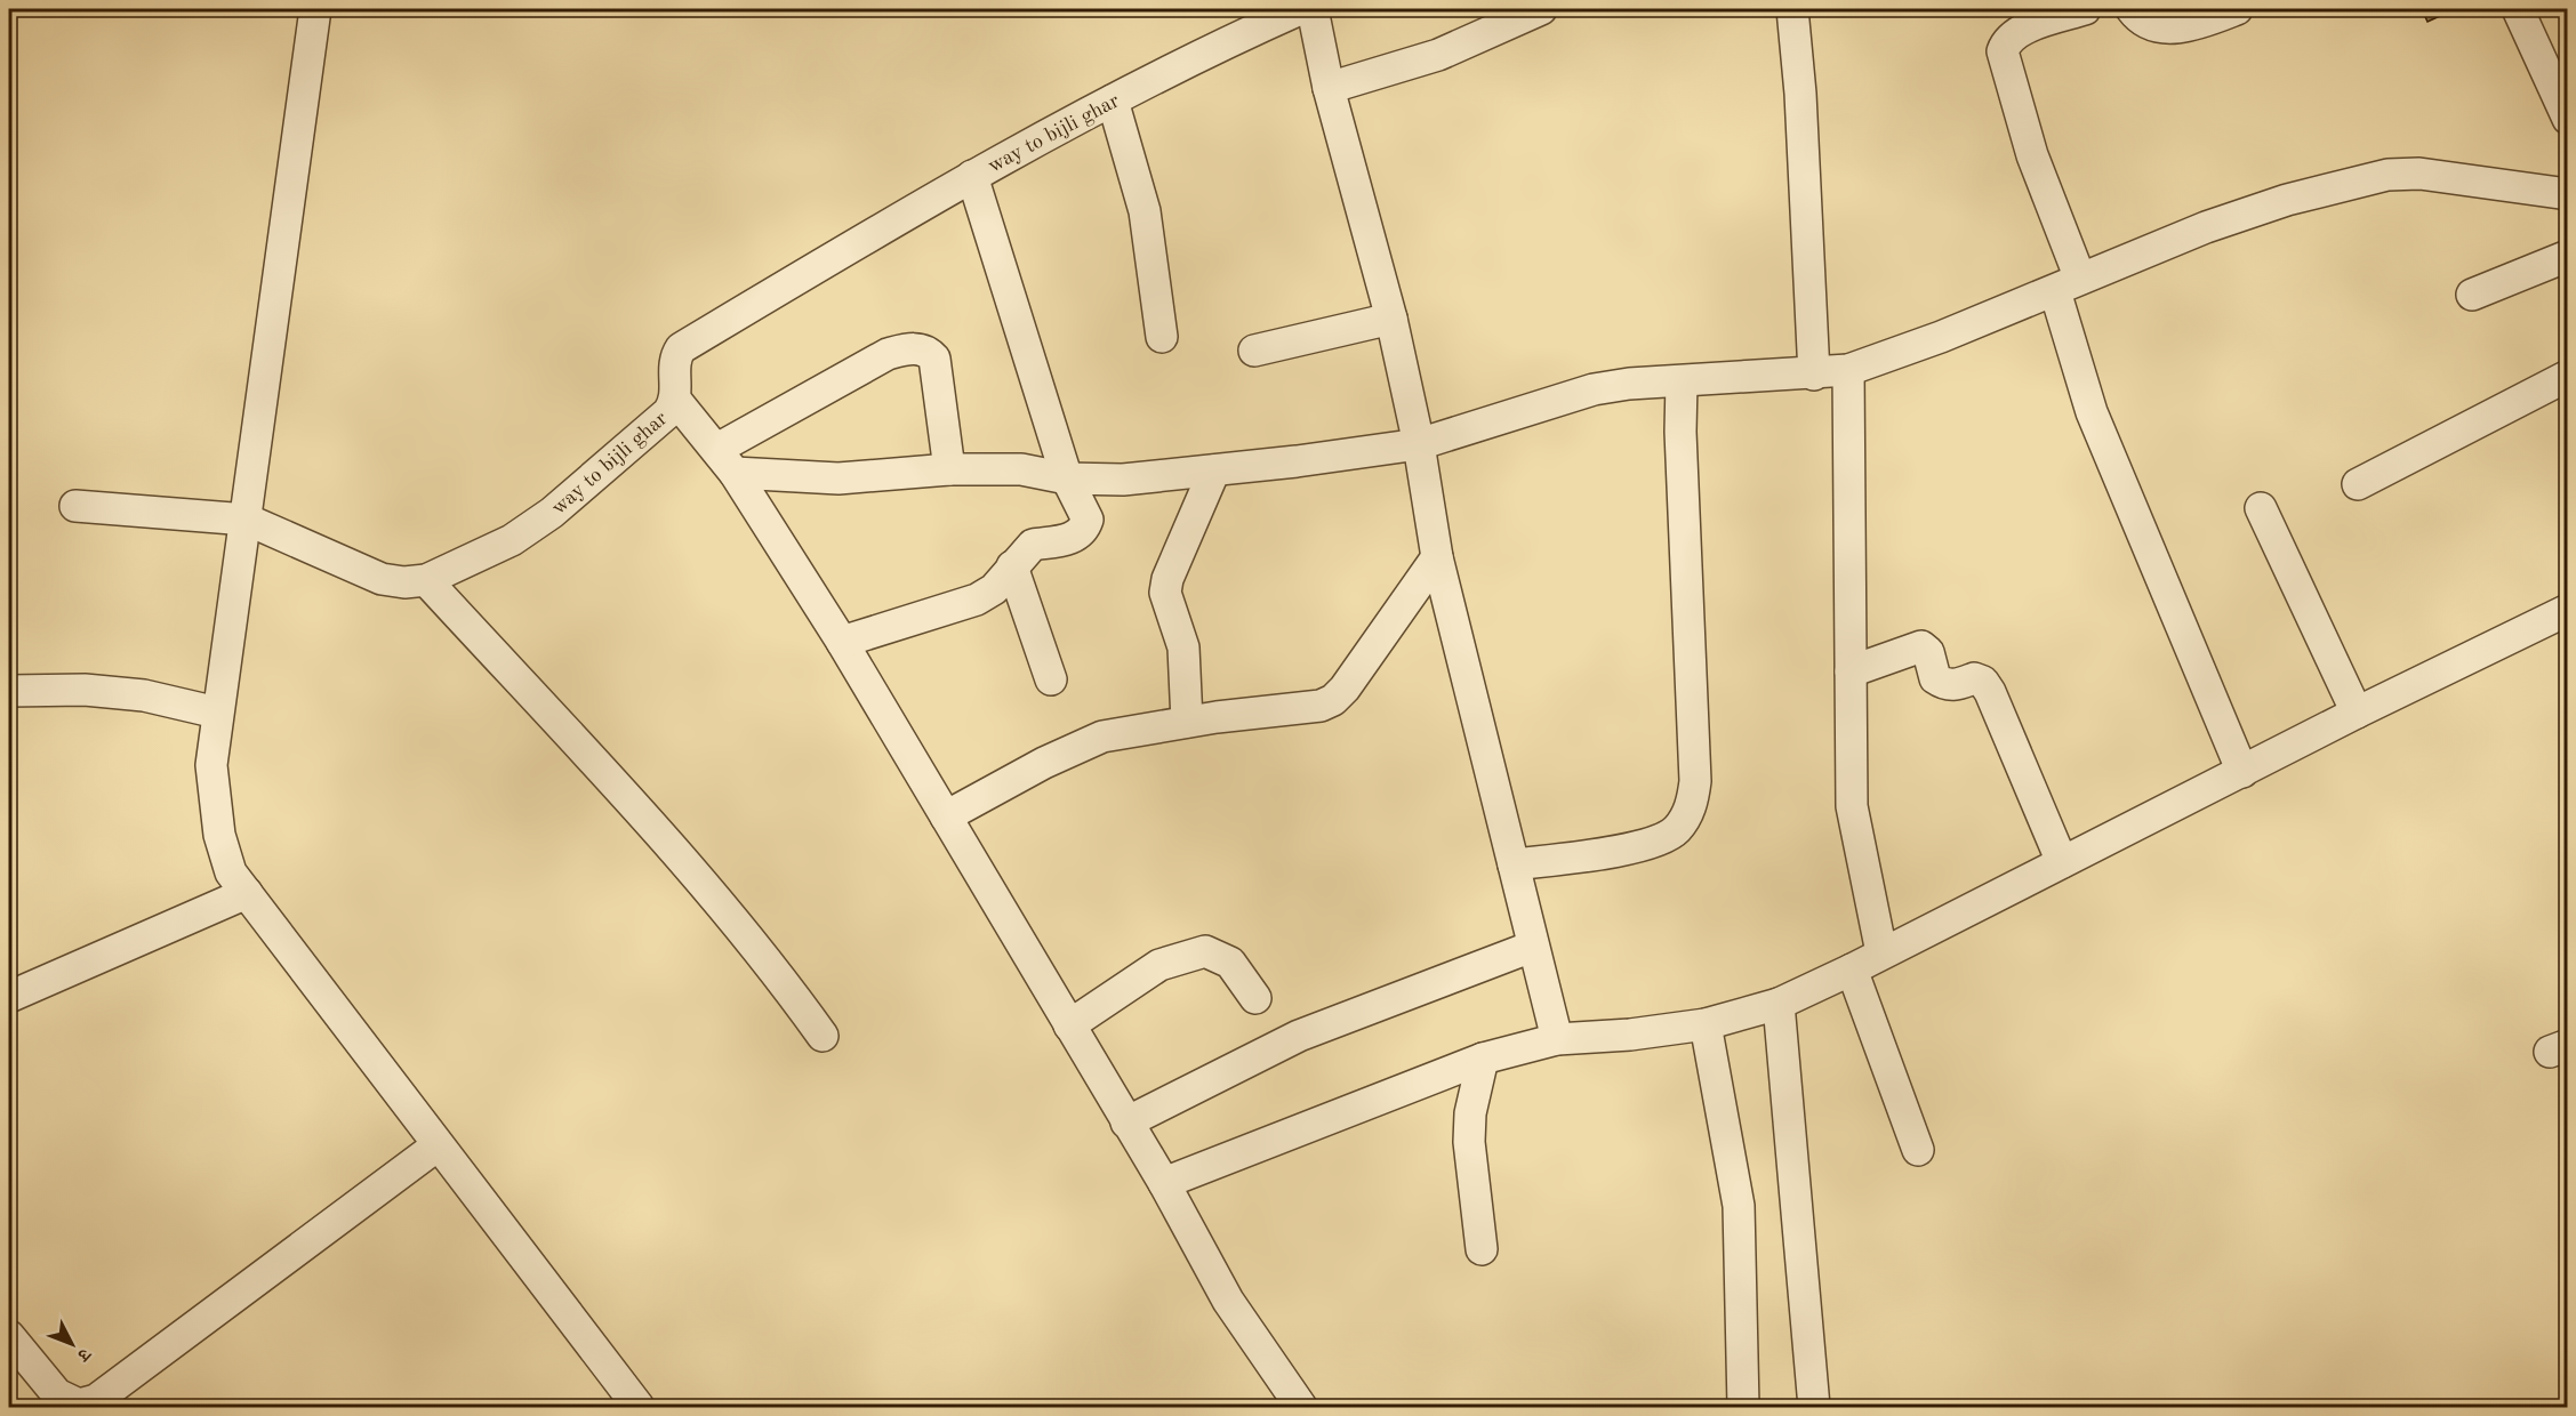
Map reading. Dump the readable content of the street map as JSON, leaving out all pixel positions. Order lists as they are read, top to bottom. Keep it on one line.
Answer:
{"streets":{"street":["way to bijli ghar"]},"north":"bottom right"}
